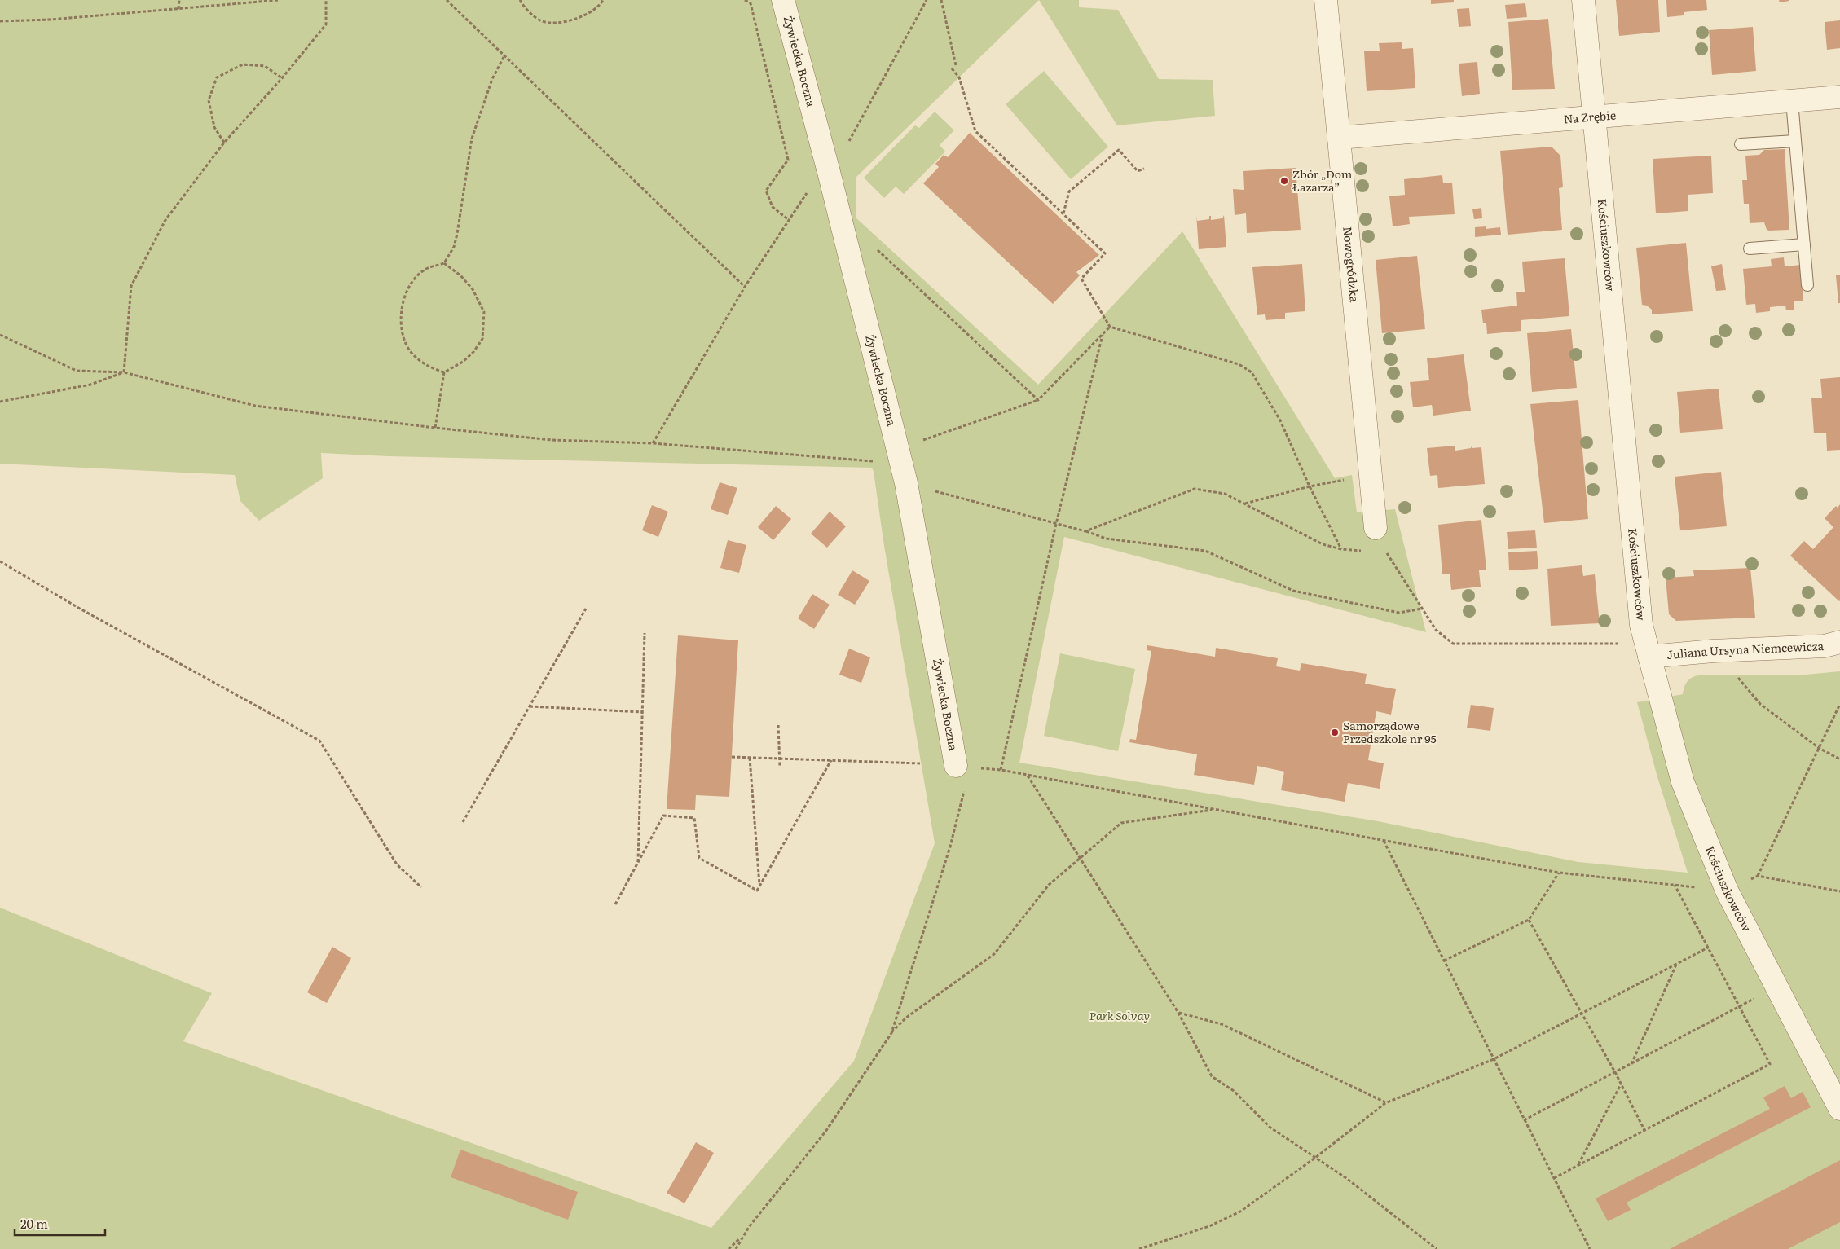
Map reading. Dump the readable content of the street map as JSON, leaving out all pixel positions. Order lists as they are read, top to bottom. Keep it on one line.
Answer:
{"streets":{"street":["Żywiecka Boczna","Na Zrębie","Kościuszkowców","Nowogródzka","Juliana Ursyna Niemcewicza"]},"crossings":[["Na Zrębie","Kościuszkowców"],["Na Zrębie","Nowogródzka"],["Kościuszkowców","Juliana Ursyna Niemcewicza"]],"parks":["Park Solvay"],"places":["Zbór „Dom Łazarza”","Samorządowe Przedszkole nr 95"],"scale_bar":"20 m"}
